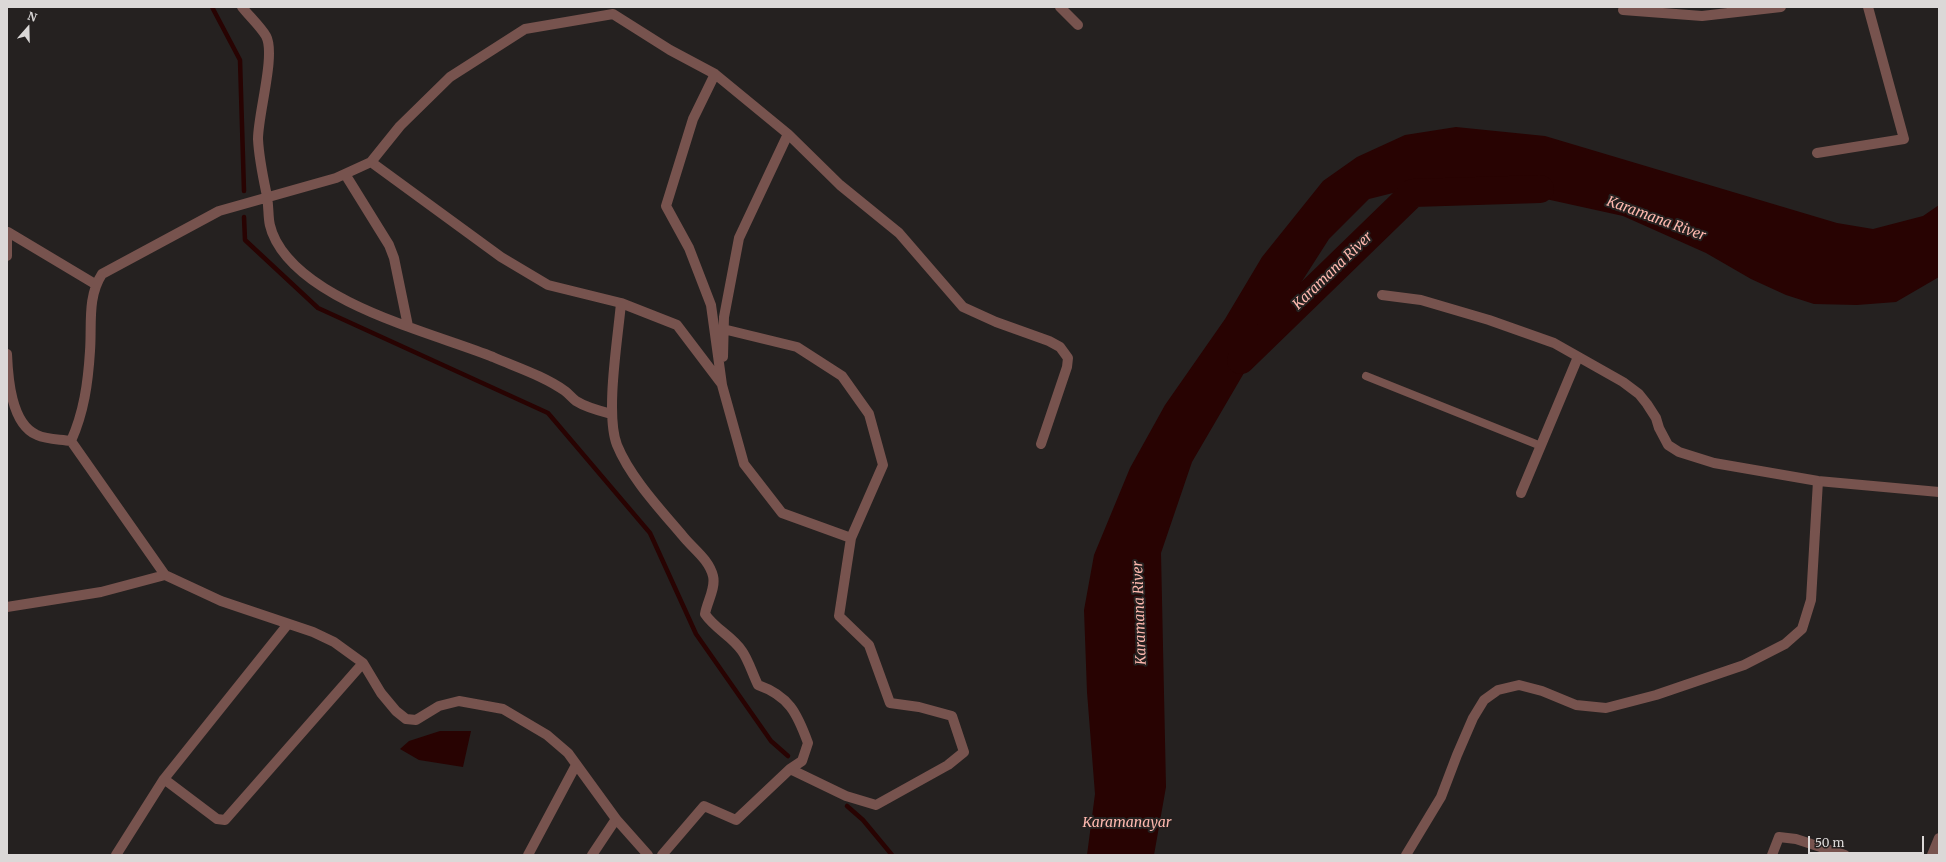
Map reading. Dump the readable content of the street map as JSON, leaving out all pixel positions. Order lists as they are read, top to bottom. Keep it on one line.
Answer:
{"water":["Karamana River","Karamanayar"],"scale_bar":"50 m","north":"top"}
